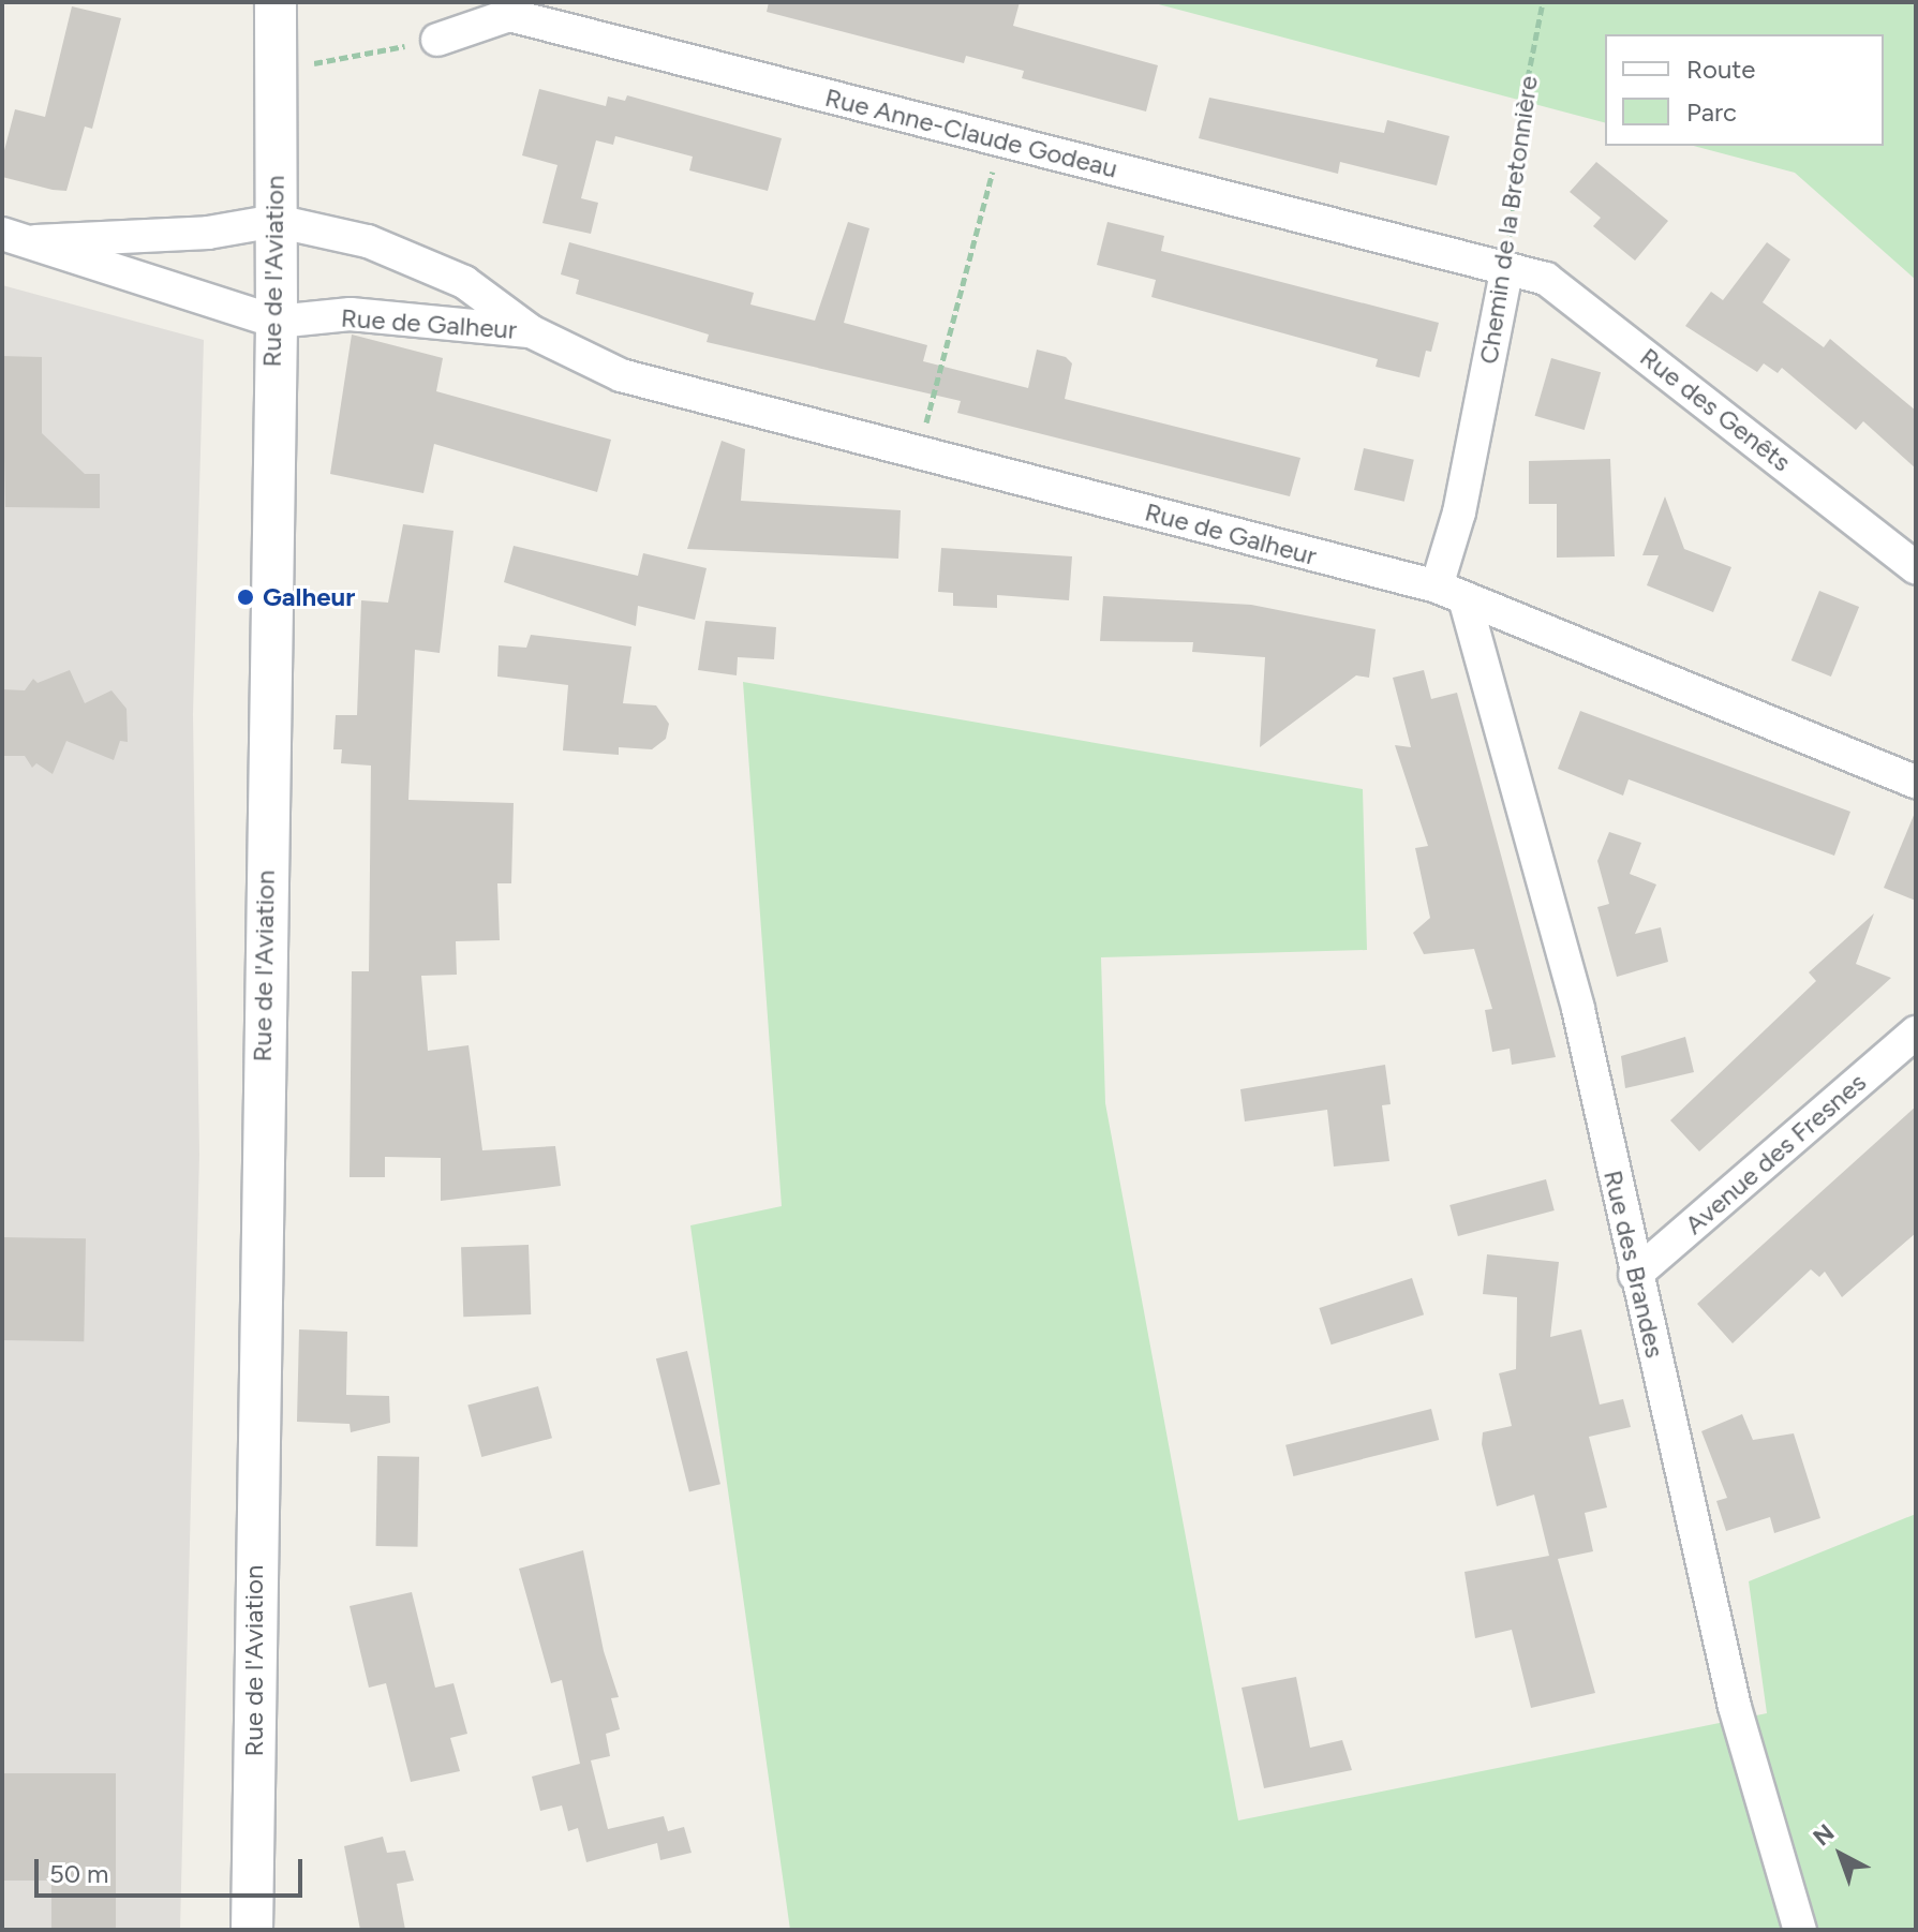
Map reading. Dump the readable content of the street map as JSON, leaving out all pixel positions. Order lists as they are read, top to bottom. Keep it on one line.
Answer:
{"streets":{"street":["Rue Anne-Claude Godeau","Chemin de la Bretonnière","Rue de l'Aviation","Rue de Galheur","Rue des Genêts","Avenue des Fresnes","Rue des Brandes"]},"crossings":[["Rue Anne-Claude Godeau","Chemin de la Bretonnière"],["Rue Anne-Claude Godeau","Rue des Genêts"],["Chemin de la Bretonnière","Rue de Galheur"],["Chemin de la Bretonnière","Rue des Genêts"],["Chemin de la Bretonnière","Rue des Brandes"],["Rue de l'Aviation","Rue de Galheur"],["Rue de Galheur","Rue des Brandes"],["Avenue des Fresnes","Rue des Brandes"]],"places":["Galheur"],"legend":["Route","Parc"],"scale_bar":"50 m","north":"top left"}
